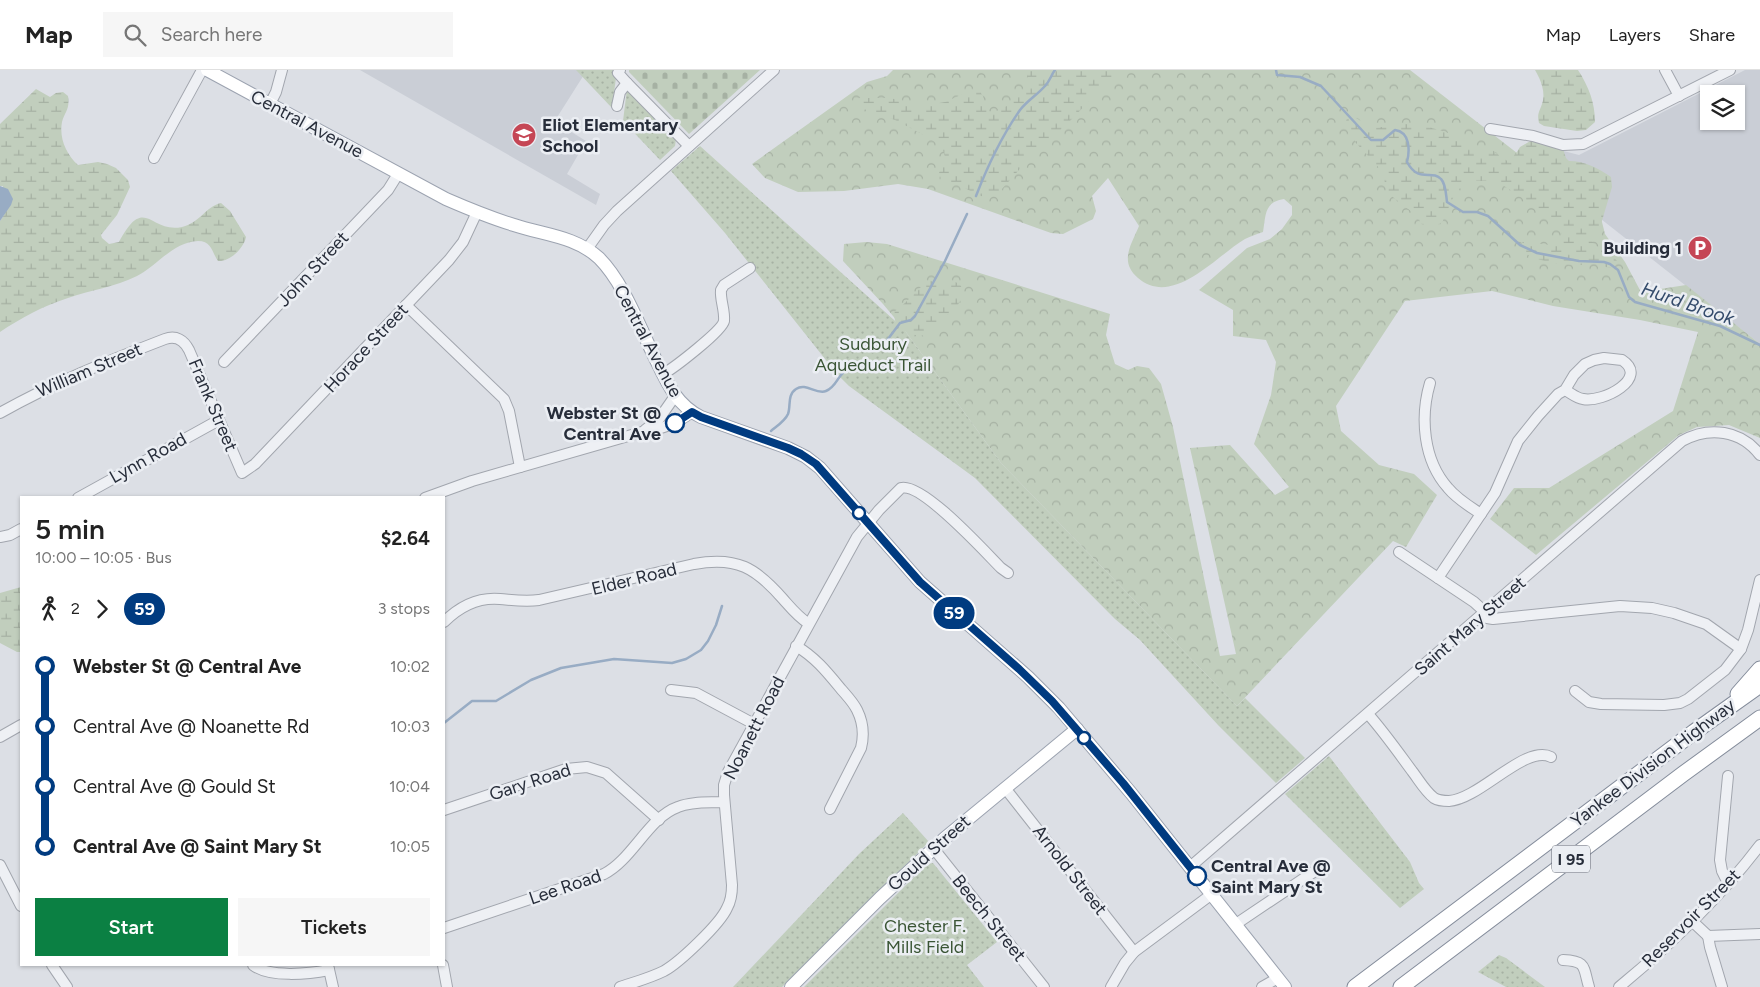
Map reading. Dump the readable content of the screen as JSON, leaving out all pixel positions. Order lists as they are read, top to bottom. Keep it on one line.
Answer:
{"streets":{"highway":["Yankee Division Highway","I 95"],"main road":["Central Avenue","Gould Street"],"street":["John Street","Horace Street","William Street","Frank Street","Lynn Road","Elder Road","Saint Mary Street","Noanett Road","Gary Road","Arnold Street","Lee Road","Beech Street","Reservoir Street"]},"crossings":[["Central Avenue","John Street"],["Central Avenue","Horace Street"],["Central Avenue","Saint Mary Street"],["Central Avenue","Noanett Road"],["Central Avenue","Gould Street"],["Horace Street","Frank Street"],["William Street","Frank Street"],["Frank Street","Lynn Road"],["Elder Road","Noanett Road"],["Noanett Road","Lee Road"],["Gary Road","Lee Road"],["Gould Street","Arnold Street"],["Gould Street","Beech Street"]],"water":["Hurd Brook"],"parks":["Sudbury Aqueduct Trail","Chester F. Mills Field"],"places":{"school or university":["Eliot Elementary School"],"parking":["Building 1"],"other":["Webster St @ Central Ave","Central Ave @ Saint Mary St"]},"lines":["bus line 59"],"page":{"header":"Map","search":"Search here","nav":["Map","Layers","Share"],"on_map":"59","heading":["5 min","10:00 – 10:05 · Bus","$2.64"],"legs":["2","59","3 stops"],"list":[{"name":"Webster St @ Central Ave","value":"10:02"},{"name":"Central Ave @ Noanette Rd","value":"10:03"},{"name":"Central Ave @ Gould St","value":"10:04"},{"name":"Central Ave @ Saint Mary St","value":"10:05"}],"buttons":["Start","Tickets"]}}
